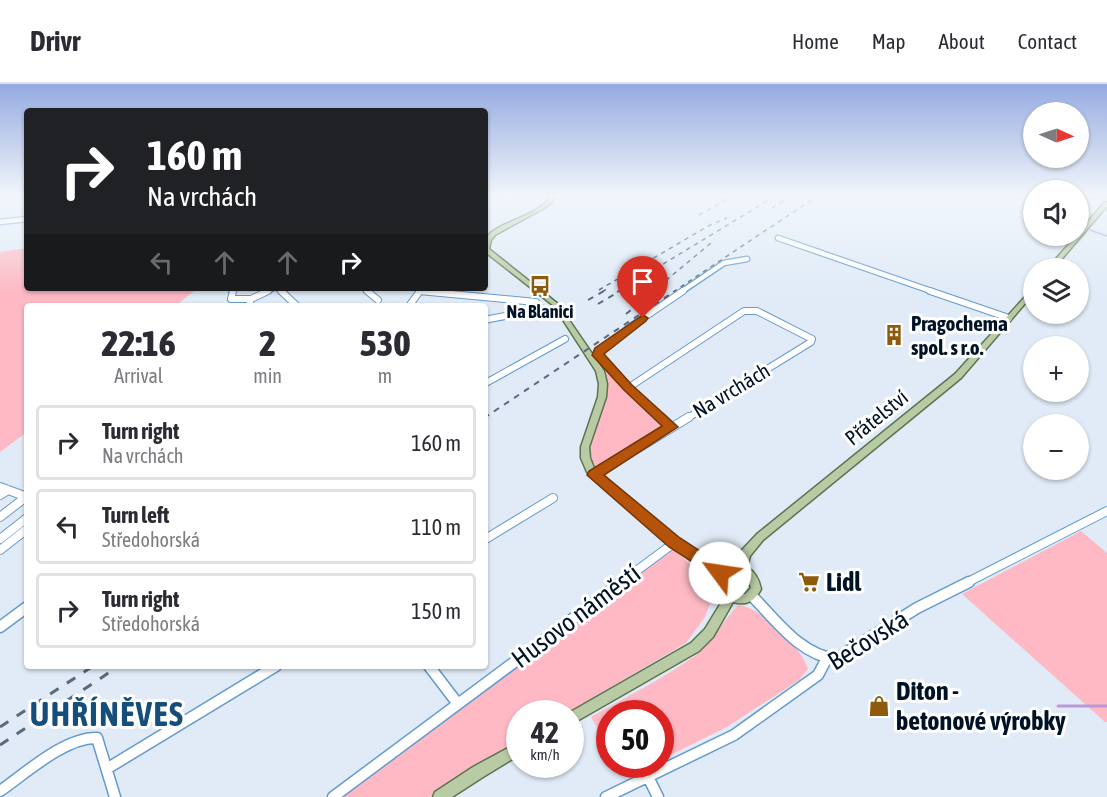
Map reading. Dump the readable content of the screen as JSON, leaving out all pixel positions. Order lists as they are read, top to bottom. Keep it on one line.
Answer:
{"streets":{"main road":["Přátelství"],"street":["Na vrchách","Husovo náměstí","Bečovská"]},"districts":["UHŘÍNĚVES"],"places":{"bus stop":["Na Blanici"],"building":["Pragochema spol. s r.o."],"supermarket":["Lidl"],"shop":["Diton - betonové výrobky"]},"north":"right","page":{"header":"Drivr","nav":["Home","Map","About","Contact"],"map_buttons":["+","−"],"turn":["160 m","Na vrchách"],"eta":["22:16","Arrival","2","min","530","m"],"list":[{"name":"Turn right","note":"Na vrchách","value":"160 m"},{"name":"Turn left","note":"Středohorská","value":"110 m"},{"name":"Turn right","note":"Středohorská","value":"150 m"}],"speed":"42 km/h","limit":"50"}}
